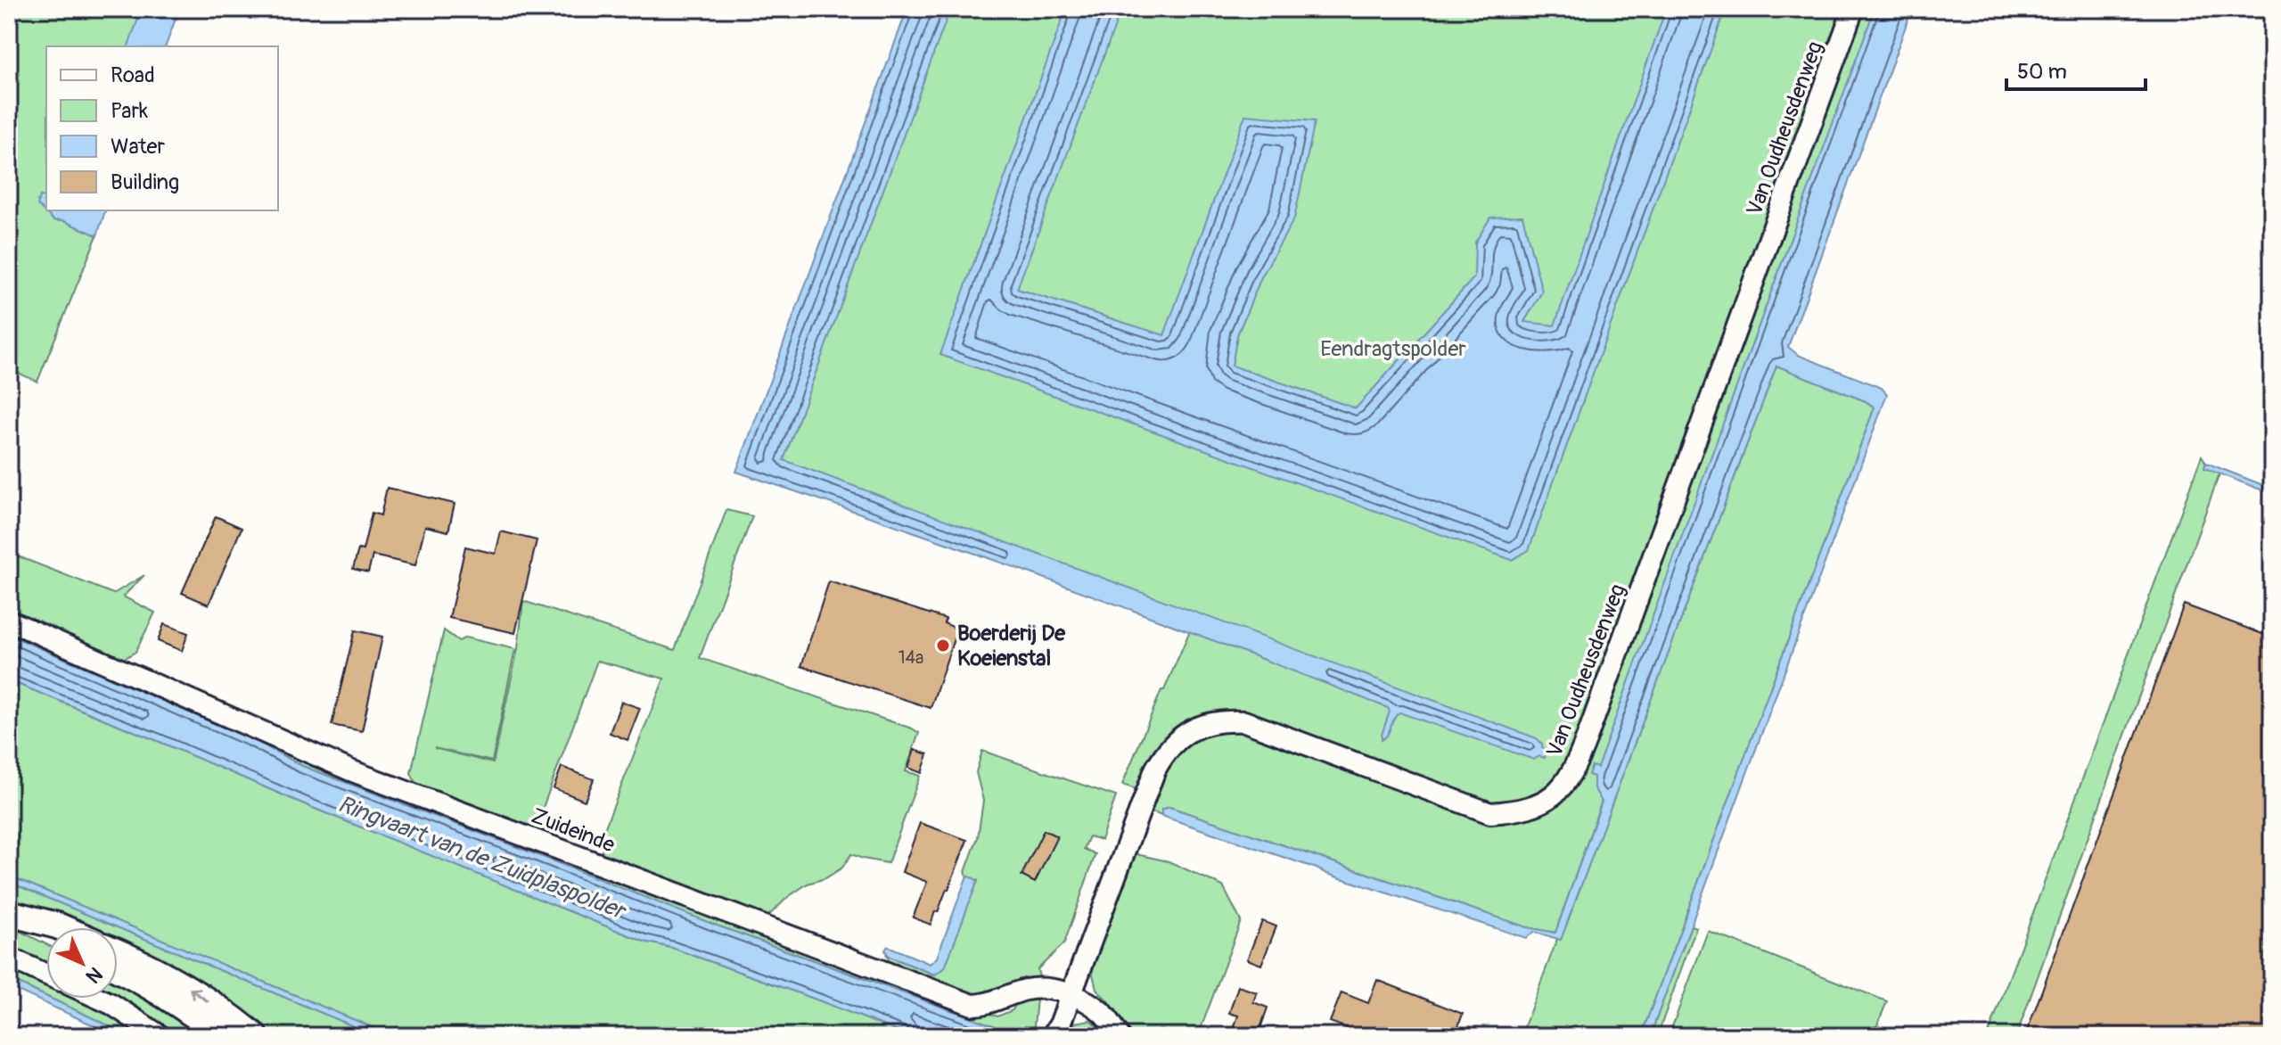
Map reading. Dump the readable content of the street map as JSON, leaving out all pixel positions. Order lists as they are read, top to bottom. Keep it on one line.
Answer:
{"streets":{"street":["Van Oudheusdenweg","Zuideinde"]},"crossings":[["Van Oudheusdenweg","Zuideinde"]],"water":["Ringvaart van de Zuidplaspolder"],"parks":["Eendragtspolder"],"places":["Boerderij De Koeienstal"],"house_numbers":["14a"],"legend":["Road","Park","Water","Building"],"scale_bar":"50 m","north":"bottom right"}
